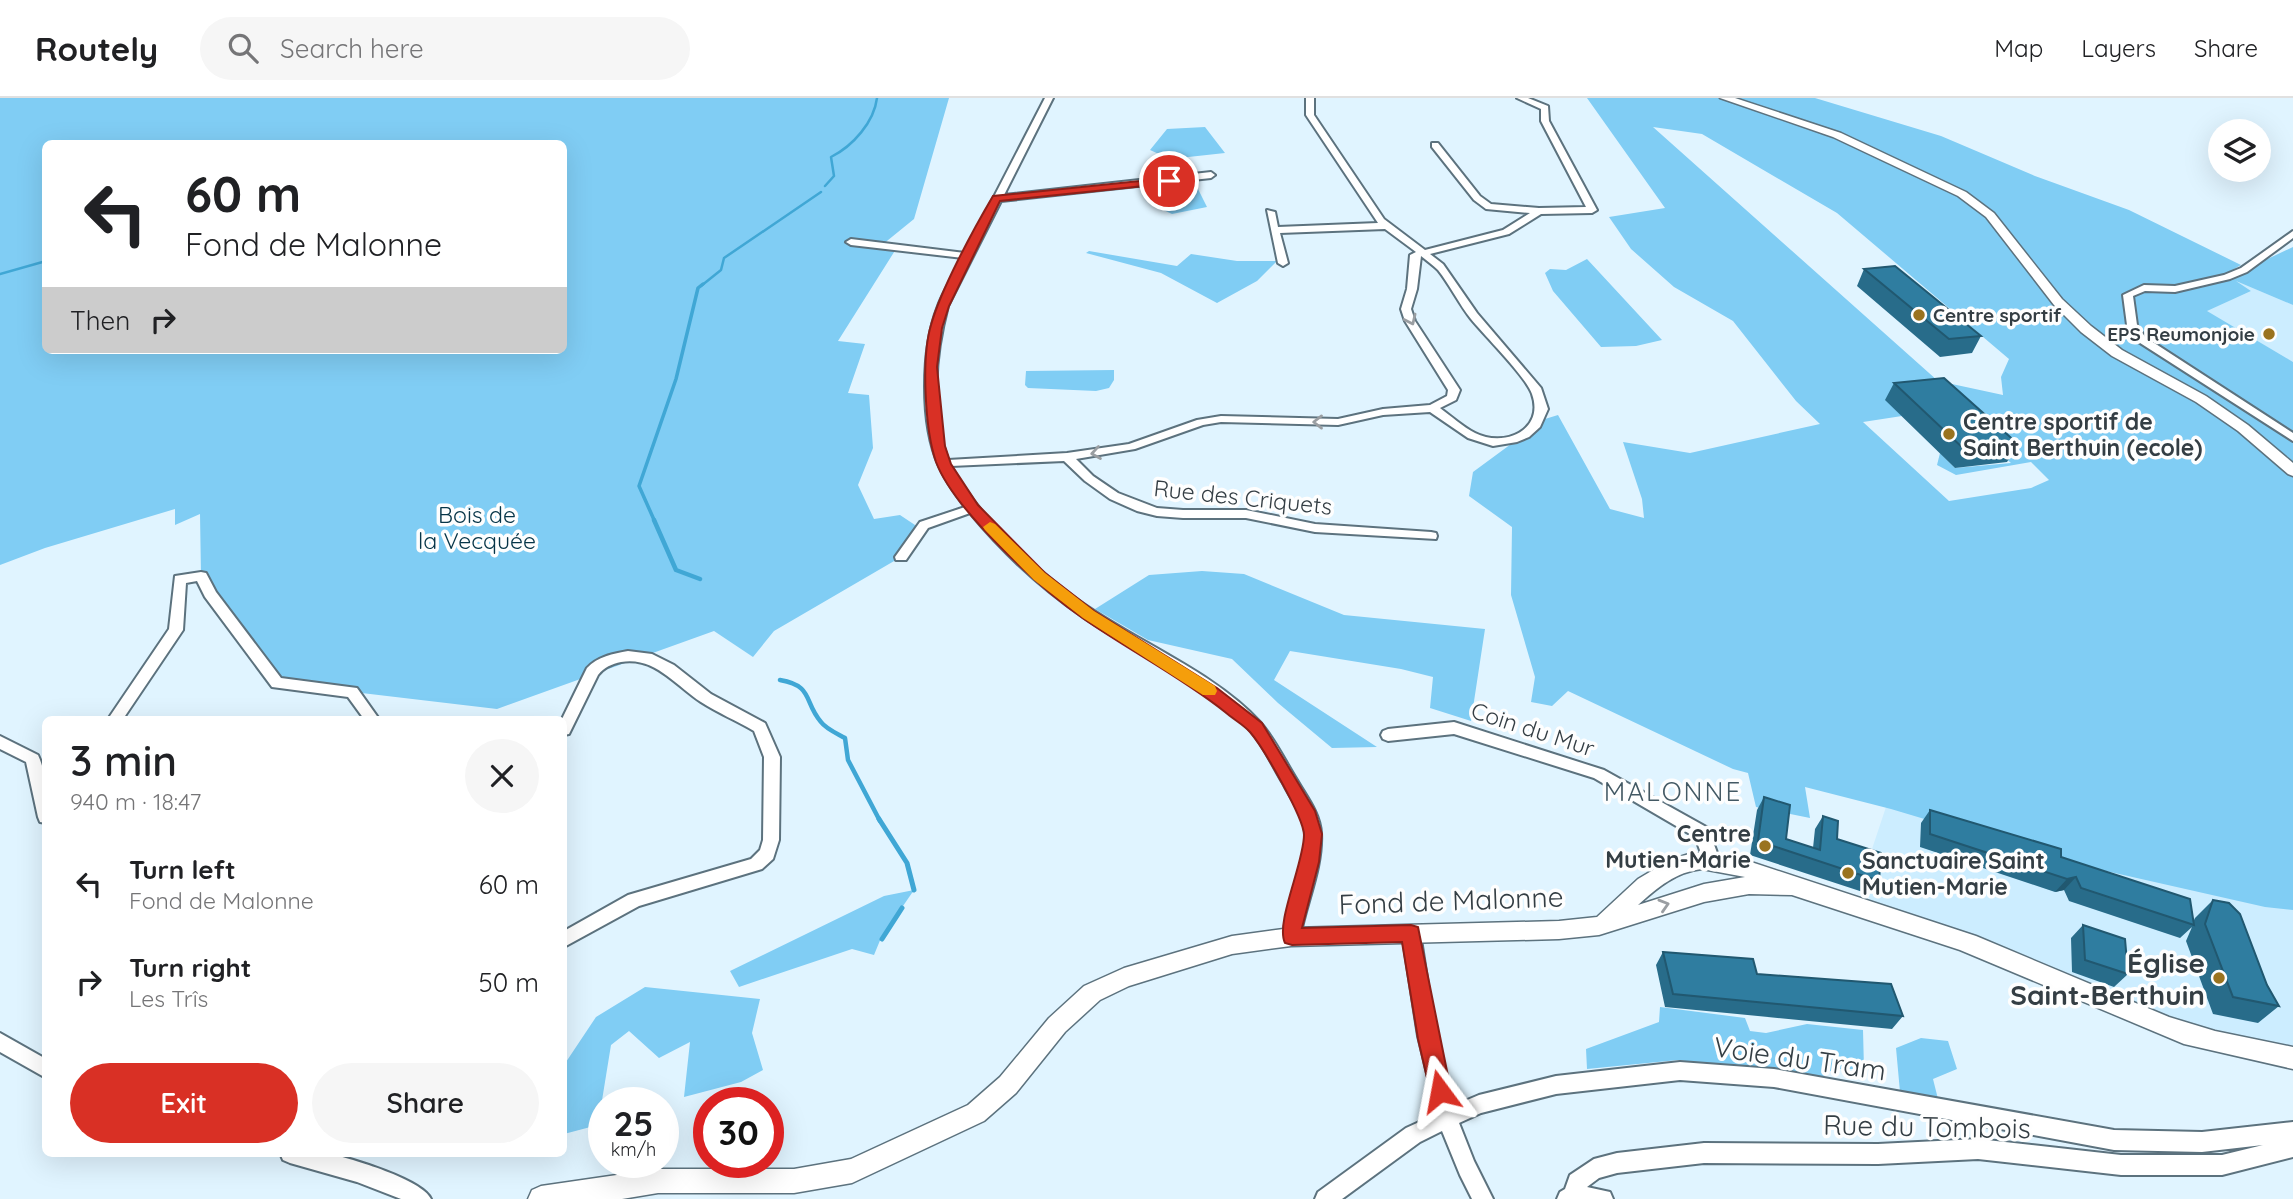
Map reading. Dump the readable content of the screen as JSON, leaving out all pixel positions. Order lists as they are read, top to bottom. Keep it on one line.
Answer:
{"streets":{"street":["Rue des Criquets","Coin du Mur","Fond de Malonne","Voie du Tram","Rue du Tombois"]},"crossings":[["Coin du Mur","Fond de Malonne"]],"districts":["MALONNE"],"parks":["Bois de la Vecquée"],"places":["Centre sportif","EPS Reumonjoie","Centre sportif de Saint Berthuin (ecole)","Centre Mutien-Marie","Sanctuaire Saint Mutien-Marie","Église Saint-Berthuin"],"page":{"header":"Routely","search":"Search here","nav":["Map","Layers","Share"],"turn":["60 m","Fond de Malonne"],"then":"Then","heading":["3 min","940 m · 18:47"],"list":[{"name":"Turn left","note":"Fond de Malonne","value":"60 m"},{"name":"Turn right","note":"Les Trîs","value":"50 m"}],"buttons":["Exit","Share"],"speed":"25 km/h","limit":"30"}}
